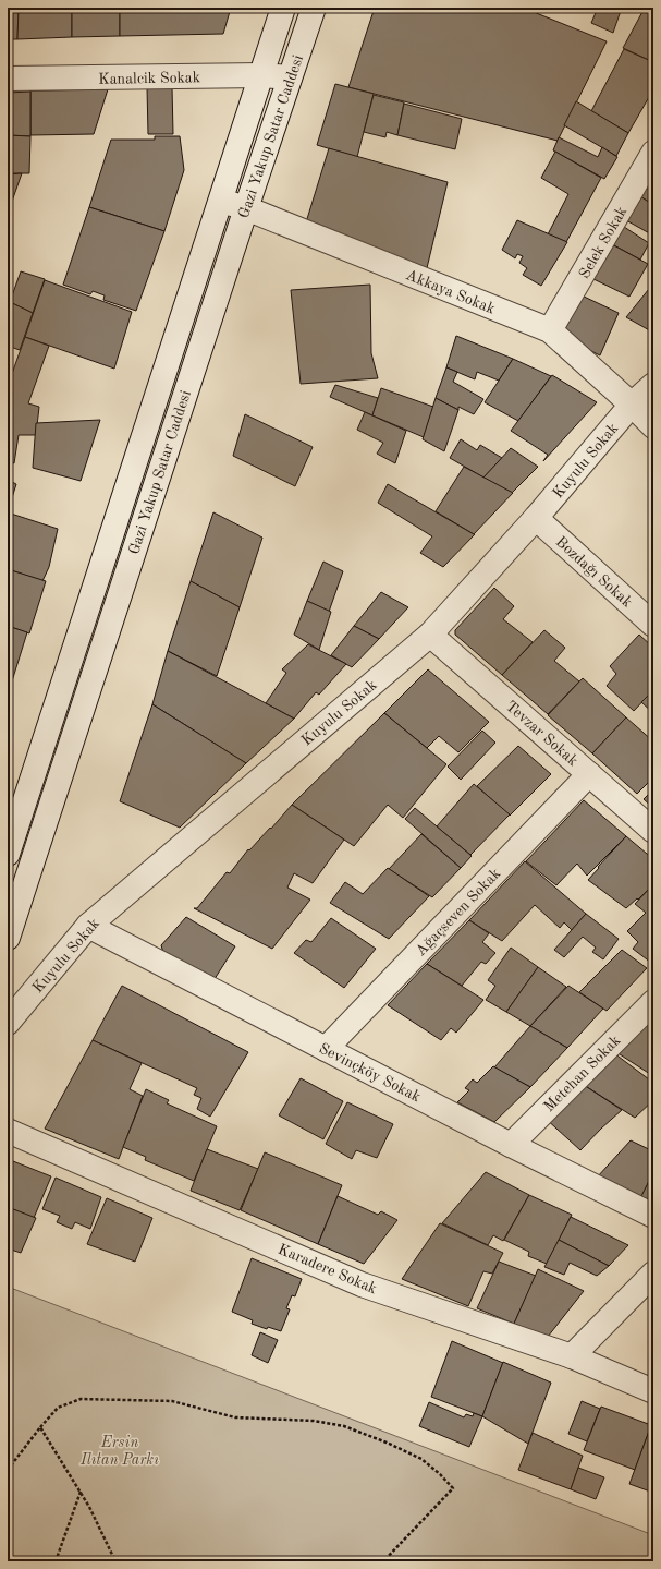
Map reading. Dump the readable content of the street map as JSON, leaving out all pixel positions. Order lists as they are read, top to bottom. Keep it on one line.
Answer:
{"streets":{"street":["Kanalcik Sokak","Gazi Yakup Satar Caddesi","Selek Sokak","Akkaya Sokak","Kuyulu Sokak","Bozdağı Sokak","Tevzar Sokak","Ağaçseven Sokak","Sevinçköy Sokak","Metehan Sokak","Karadere Sokak"]},"crossings":[["Kanalcik Sokak","Gazi Yakup Satar Caddesi"],["Gazi Yakup Satar Caddesi","Akkaya Sokak"],["Selek Sokak","Akkaya Sokak"],["Akkaya Sokak","Kuyulu Sokak"],["Kuyulu Sokak","Bozdağı Sokak"],["Kuyulu Sokak","Tevzar Sokak"],["Kuyulu Sokak","Sevinçköy Sokak"],["Tevzar Sokak","Ağaçseven Sokak"],["Ağaçseven Sokak","Sevinçköy Sokak"],["Sevinçköy Sokak","Metehan Sokak"]],"parks":["Ersin Ilıtan Parkı"]}
